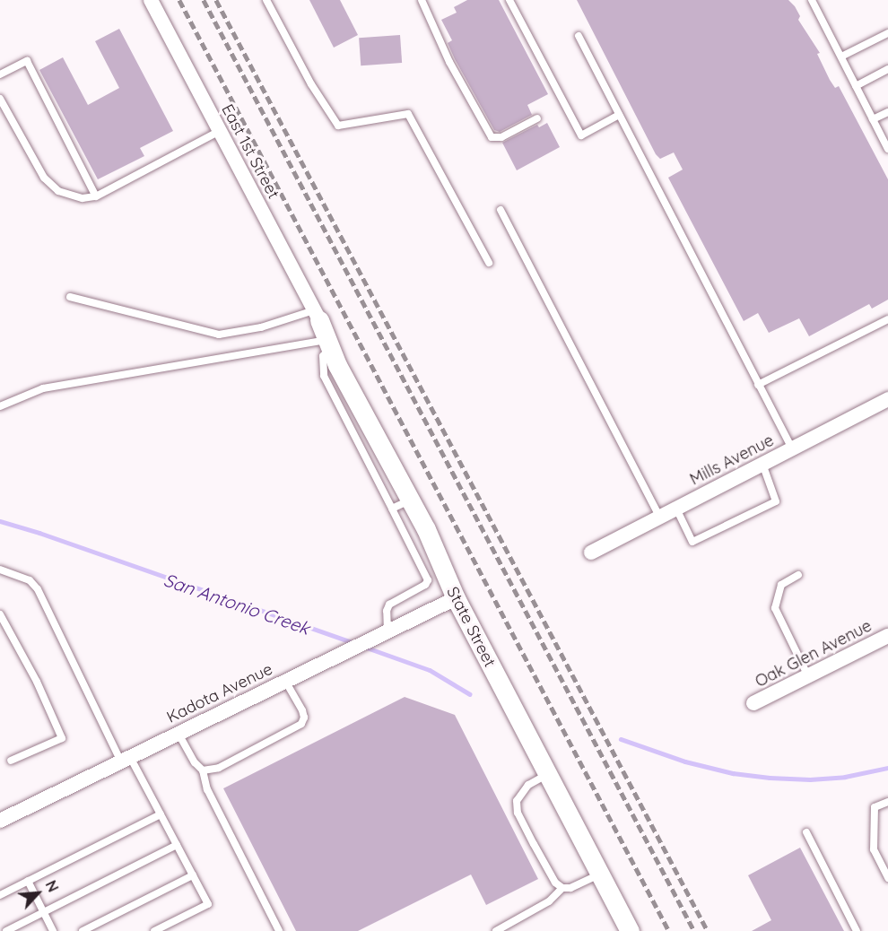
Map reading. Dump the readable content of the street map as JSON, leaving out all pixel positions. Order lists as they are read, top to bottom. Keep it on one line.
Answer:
{"streets":{"street":["East 1st Street","Mills Avenue","State Street","Oak Glen Avenue","Kadota Avenue"]},"crossings":[["East 1st Street","State Street"],["State Street","Kadota Avenue"]],"water":["San Antonio Creek"],"north":"top right"}
